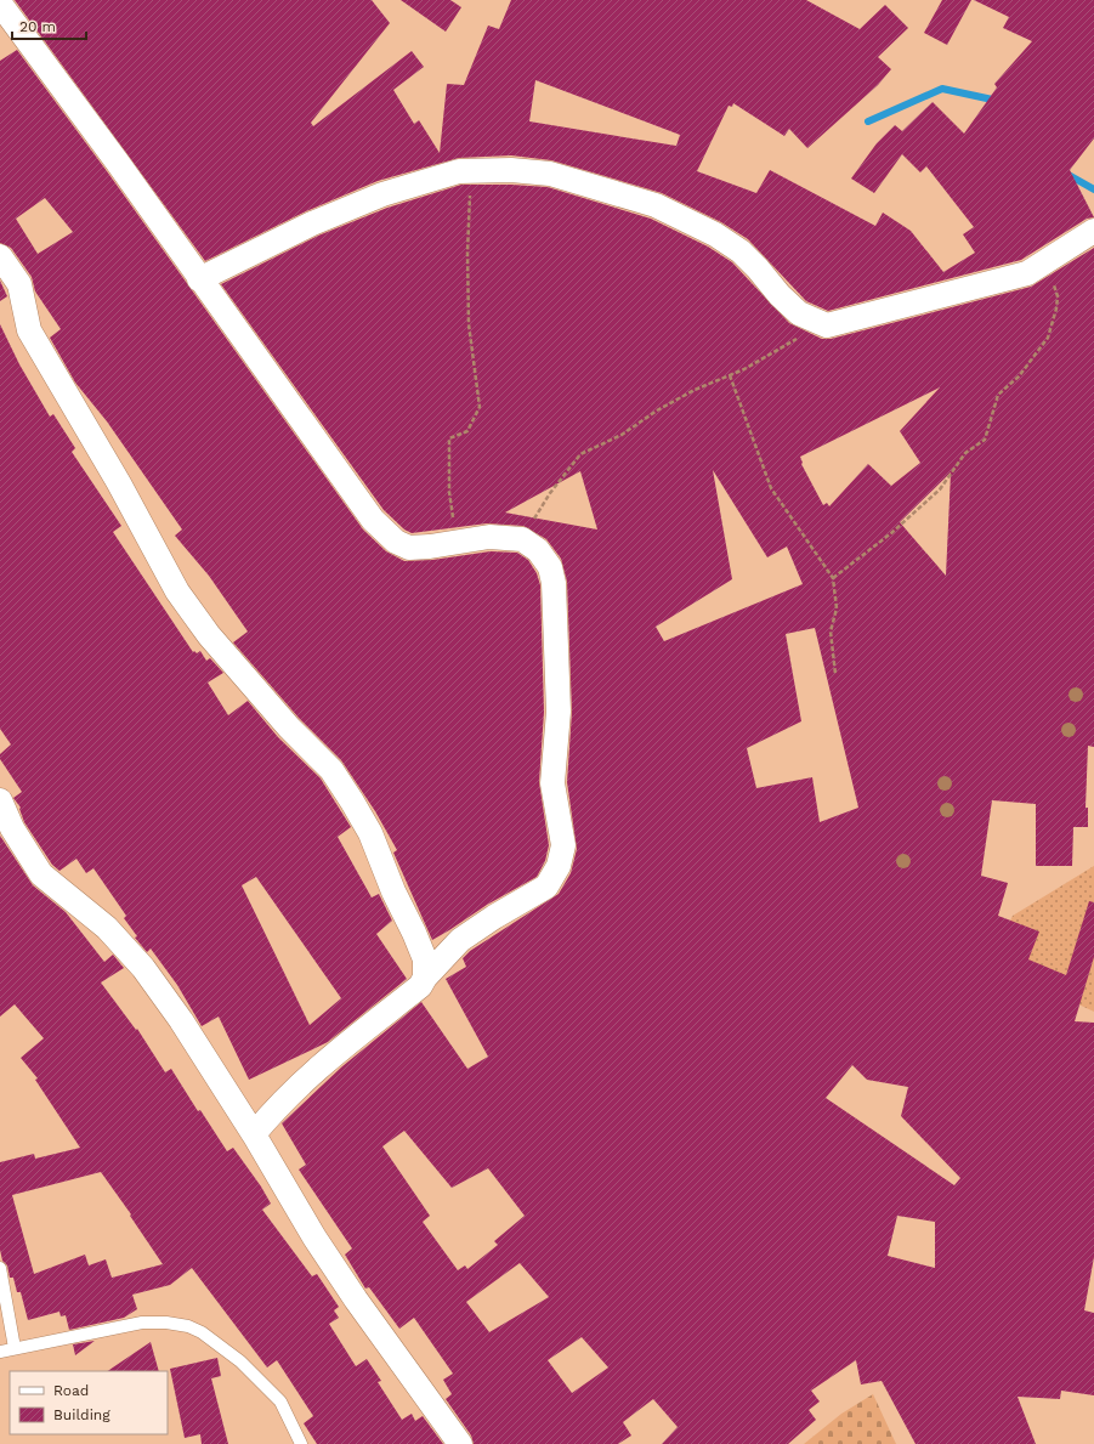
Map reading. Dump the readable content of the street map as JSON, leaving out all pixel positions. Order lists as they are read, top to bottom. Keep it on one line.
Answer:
{"legend":["Road","Building"],"scale_bar":"20 m"}
